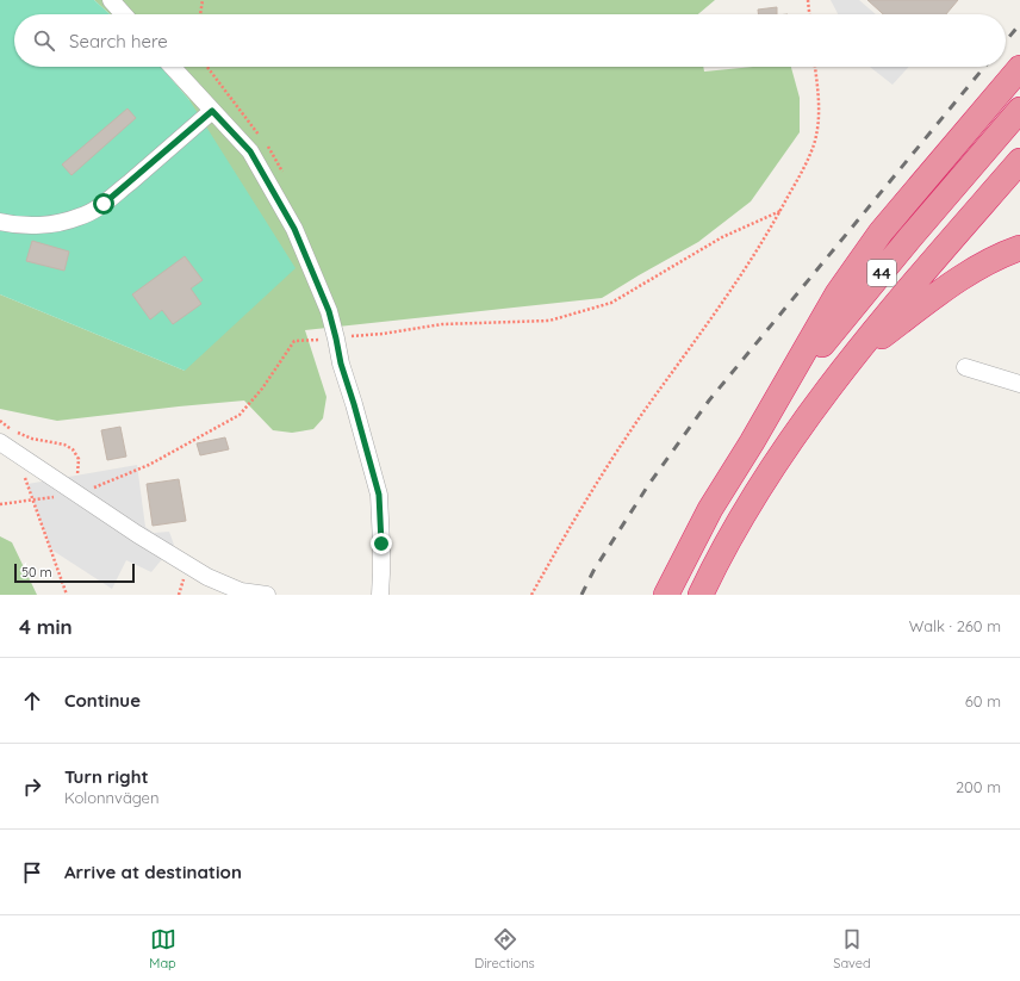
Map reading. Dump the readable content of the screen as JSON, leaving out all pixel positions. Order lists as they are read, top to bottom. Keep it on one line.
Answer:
{"streets":{"highway":["44"]},"scale_bar":"50 m","page":{"search":"Search here","scale":"50 m","heading":["4 min","Walk · 260 m"],"list":[["Continue","60 m"],["Turn right","Kolonnvägen","200 m"],"Arrive at destination"],"nav":["Map","Directions","Saved"]}}
